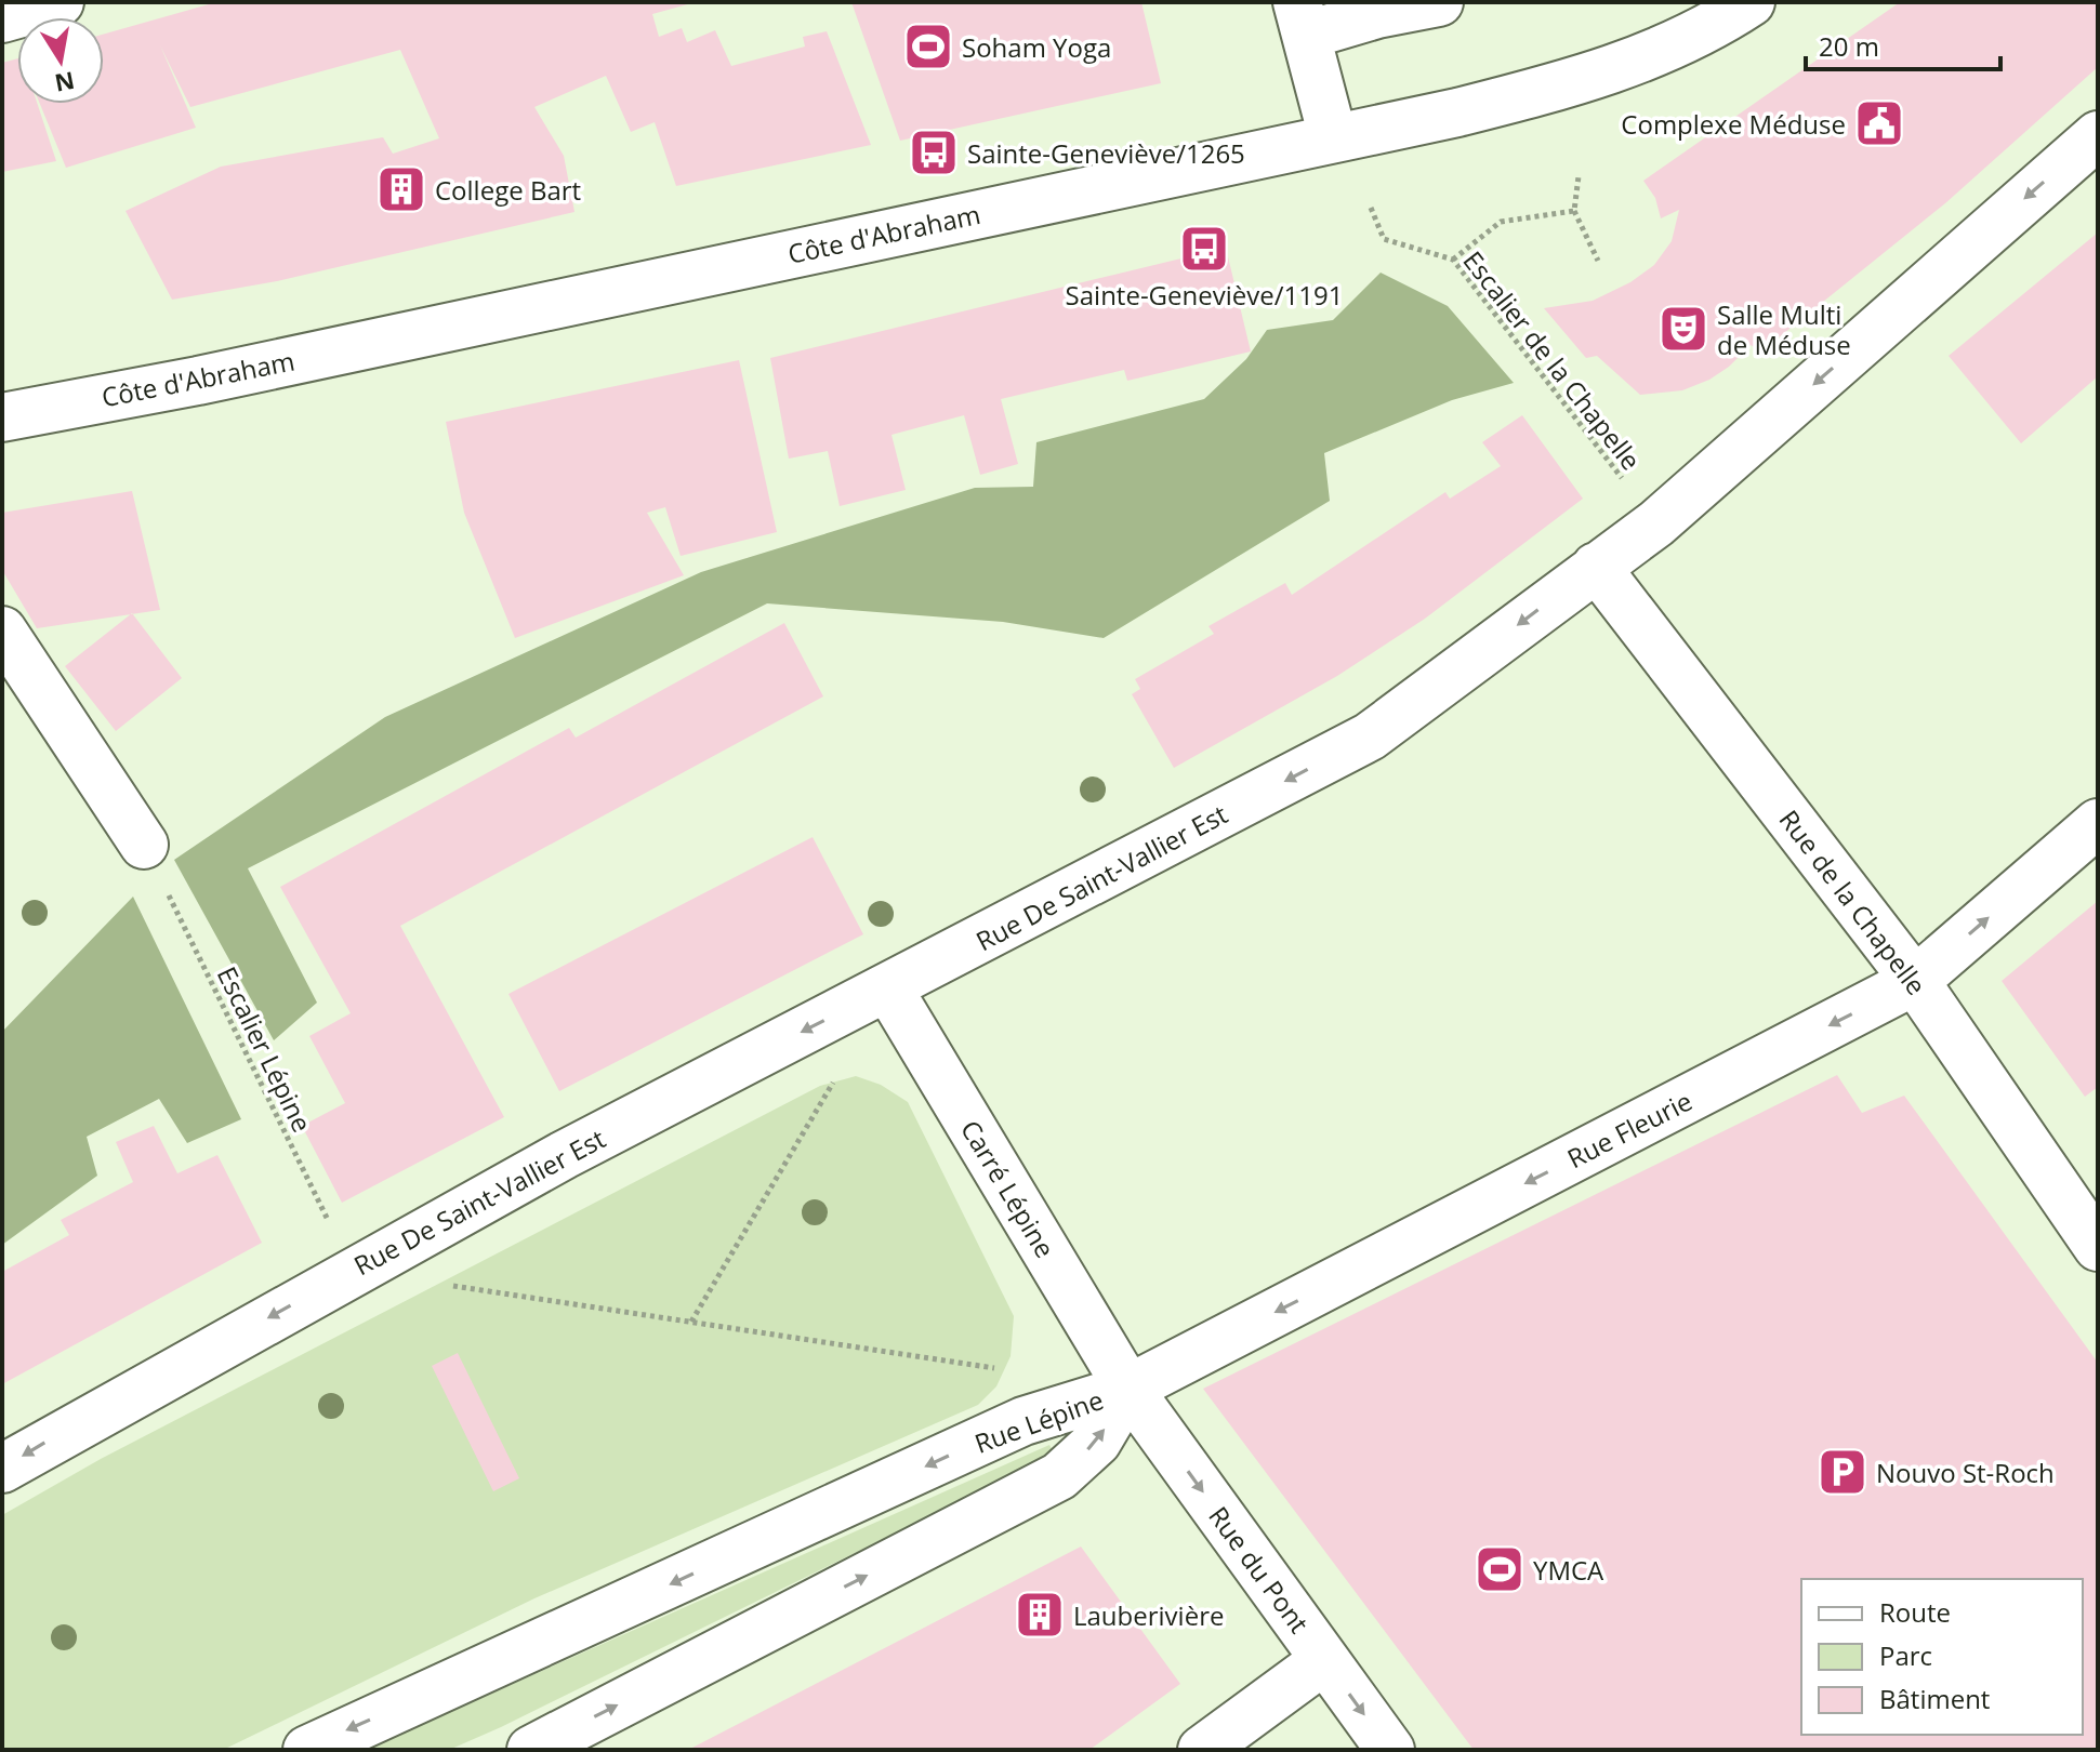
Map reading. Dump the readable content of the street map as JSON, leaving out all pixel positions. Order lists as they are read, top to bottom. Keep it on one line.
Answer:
{"streets":{"street":["Côte d'Abraham","Rue De Saint-Vallier Est","Rue de la Chapelle","Rue Fleurie","Carré Lépine","Rue Lépine","Rue du Pont"],"path":["Escalier de la Chapelle","Escalier Lépine"]},"crossings":[["Escalier de la Chapelle","Rue De Saint-Vallier Est"],["Rue De Saint-Vallier Est","Rue de la Chapelle"],["Rue De Saint-Vallier Est","Escalier Lépine"],["Rue De Saint-Vallier Est","Carré Lépine"],["Rue de la Chapelle","Rue Fleurie"],["Rue Fleurie","Carré Lépine"],["Rue Fleurie","Rue Lépine"],["Rue Fleurie","Rue du Pont"],["Carré Lépine","Rue Lépine"],["Carré Lépine","Rue du Pont"],["Rue Lépine","Rue du Pont"]],"one_way":["Rue De Saint-Vallier Est","Rue du Pont"],"places":{"sports":["Soham Yoga","YMCA"],"public building":["Complexe Méduse"],"bus stop":["Sainte-Geneviève/1265","Sainte-Geneviève/1191"],"building":["College Bart","Lauberivière"],"theatre":["Salle Multi de Méduse"],"parking":["Nouvo St-Roch"]},"legend":["Route","Parc","Bâtiment"],"scale_bar":"20 m","north":"bottom"}
